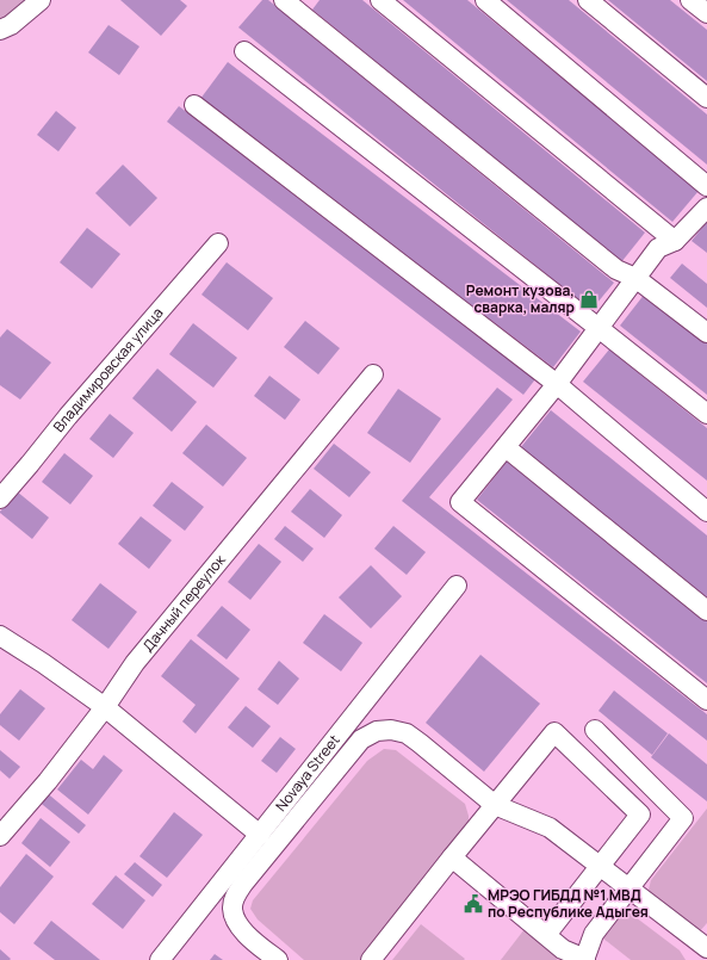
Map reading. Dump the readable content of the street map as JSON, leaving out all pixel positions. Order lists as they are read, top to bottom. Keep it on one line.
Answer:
{"streets":{"street":["Владимировская улица","Дачный переулок","Novaya Street"]},"places":{"shop":["Ремонт кузова, сварка, маляр"],"public building":["МРЭО ГИБДД №1 МВД по Республике Адыгея"]}}
